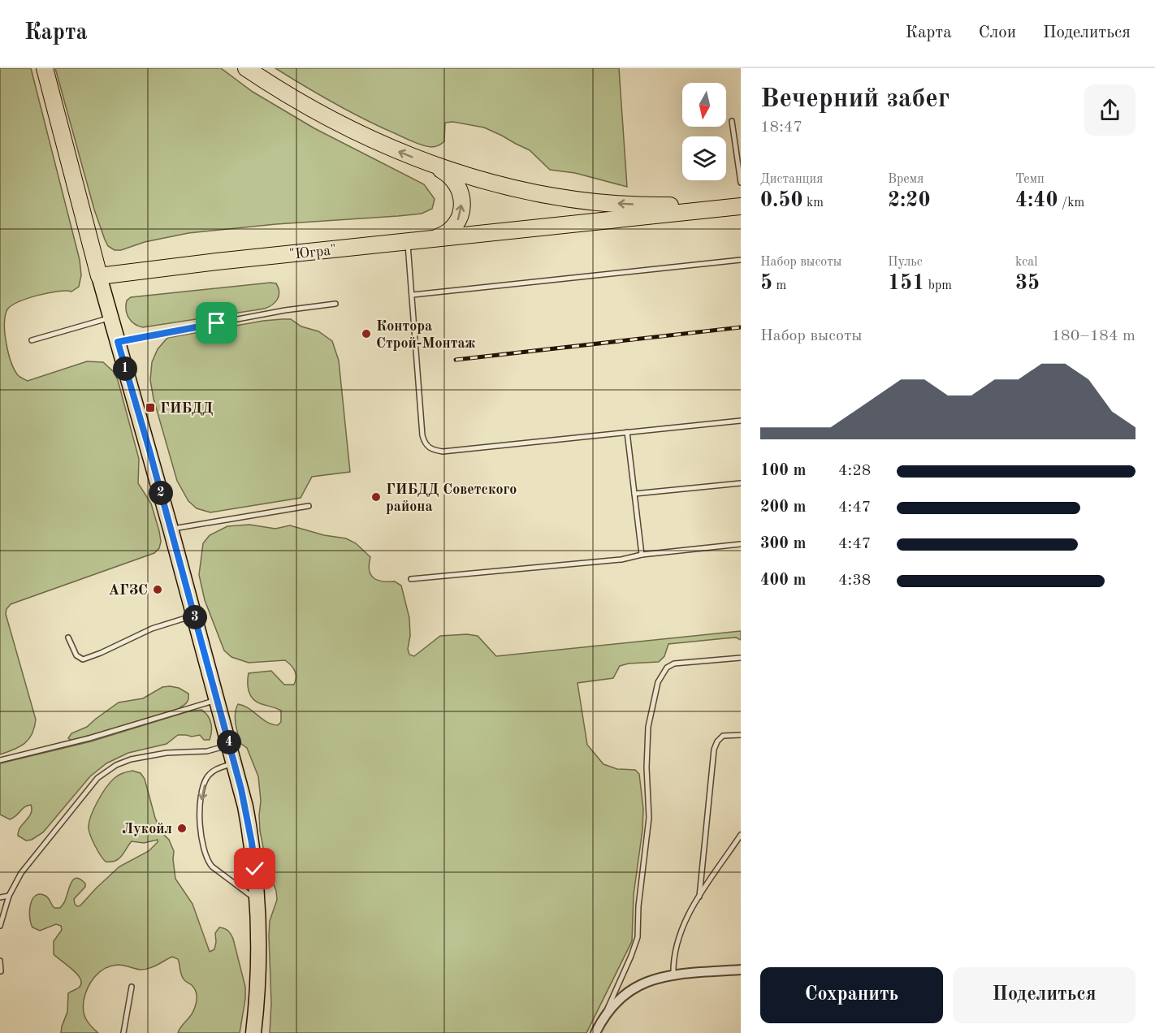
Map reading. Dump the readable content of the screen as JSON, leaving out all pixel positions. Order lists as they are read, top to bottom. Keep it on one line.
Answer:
{"streets":{"highway":["\"Югра\""]},"places":{"other":["Контора Строй-Монтаж","ГИБДД Советского района","АГЗС","Лукойл"],"transit":["ГИБДД"]},"north":"bottom","page":{"header":"Карта","nav":["Карта","Слои","Поделиться"],"heading":["Вечерний забег","18:47"],"stats":[["Дистанция","0.50 km"],["Время","2:20"],["Темп","4:40 /km"],["Набор высоты","5 m"],["Пульс","151 bpm"],["kcal","35"]],"chart":["Набор высоты","180–184 m"],"pins":["1","2","3","4"],"list":[{"name":"100 m","note":"4:28"},{"name":"200 m","note":"4:47"},{"name":"300 m","note":"4:47"},{"name":"400 m","note":"4:38"}],"buttons":["Сохранить","Поделиться"]}}
